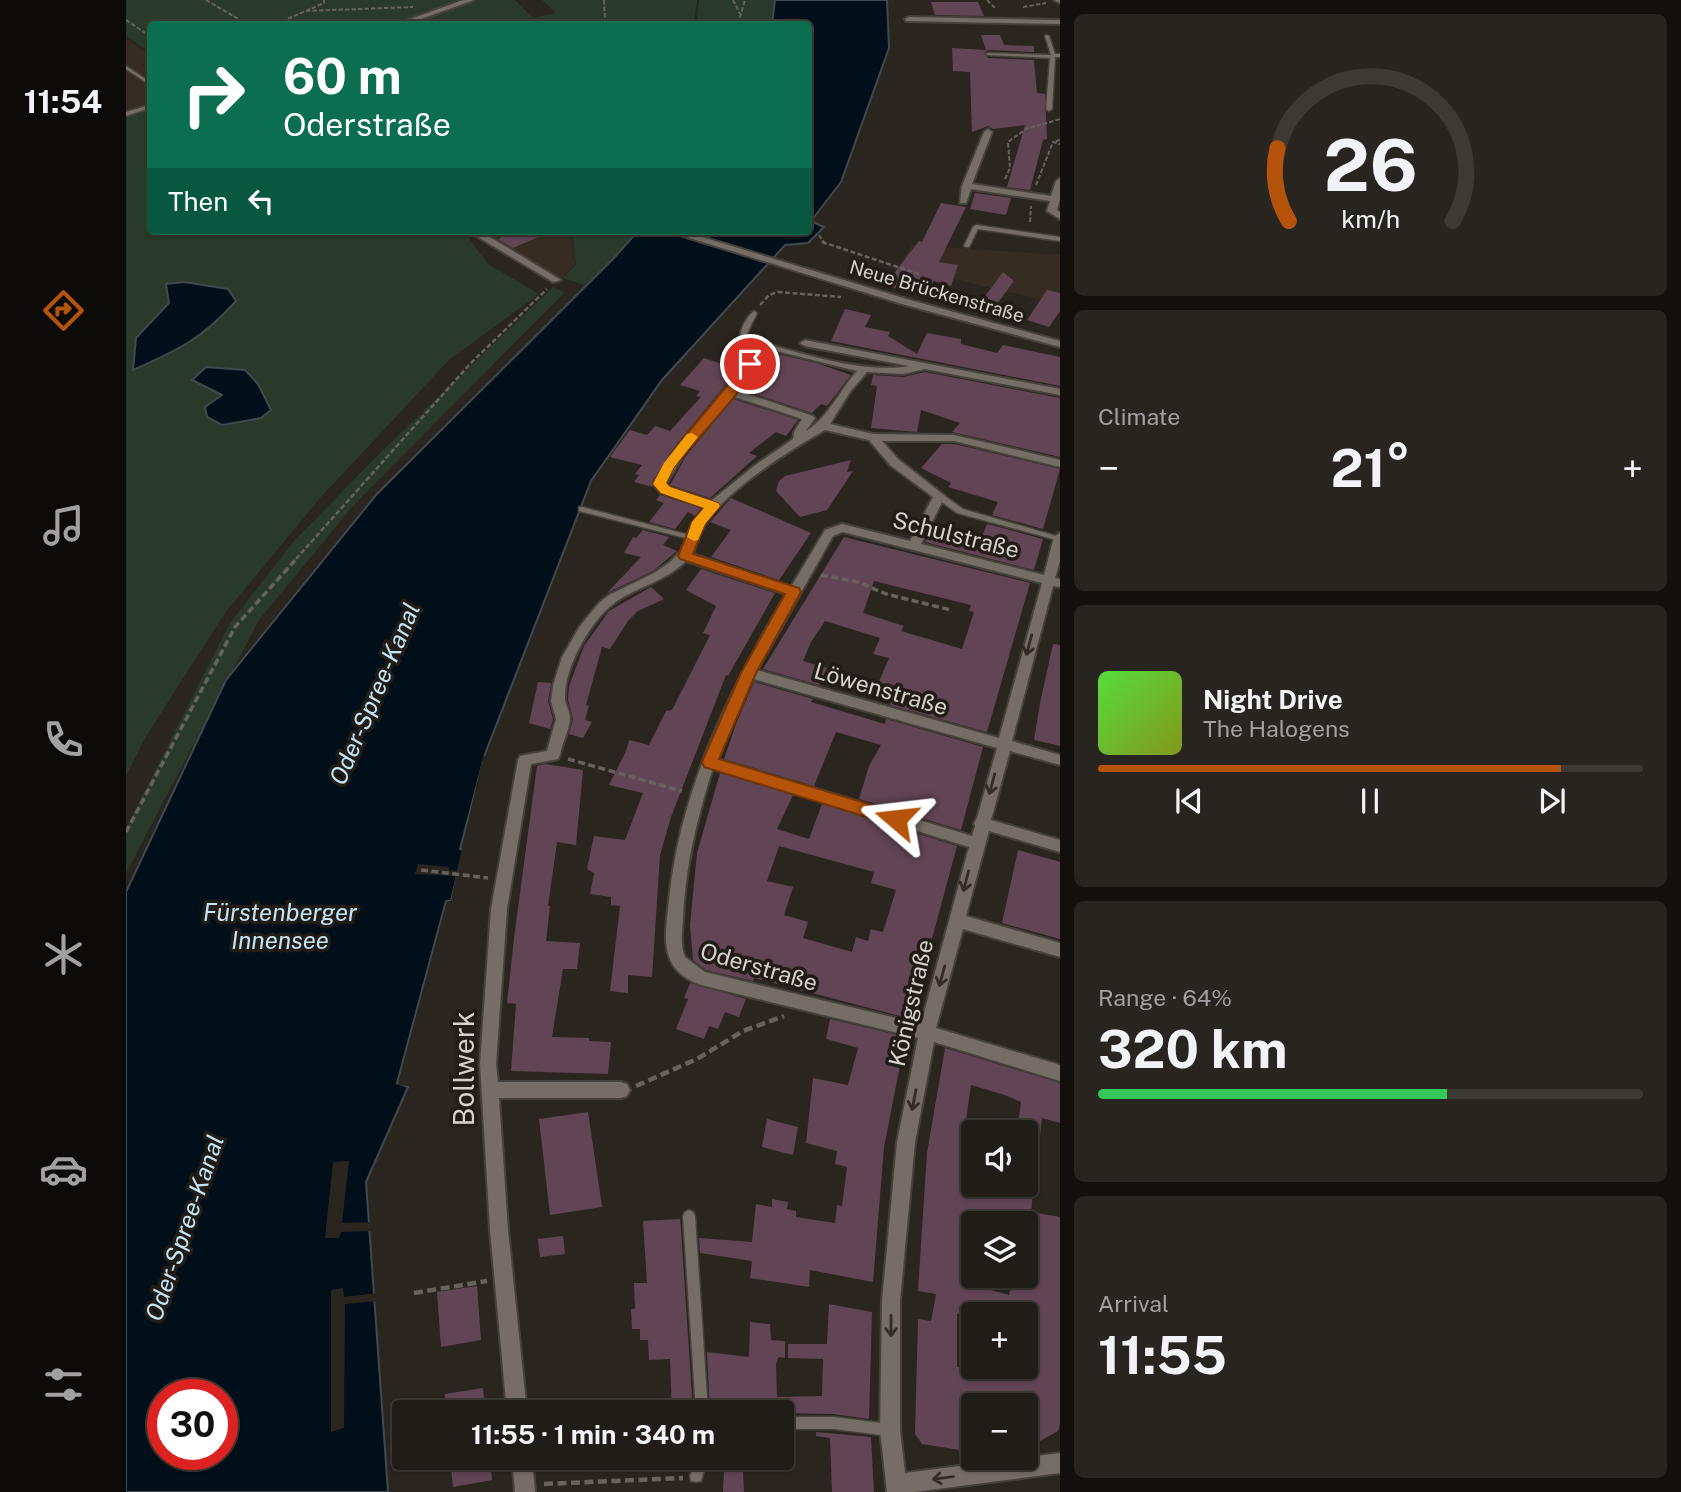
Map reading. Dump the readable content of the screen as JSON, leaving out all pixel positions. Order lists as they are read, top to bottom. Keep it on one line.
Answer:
{"streets":{"street":["Neue Brückenstraße","Schulstraße","Löwenstraße","Oderstraße","Königstraße","Bollwerk"]},"crossings":[["Schulstraße","Oderstraße"],["Schulstraße","Königstraße"],["Löwenstraße","Oderstraße"],["Löwenstraße","Königstraße"],["Oderstraße","Königstraße"]],"one_way":["Königstraße"],"water":["Oder-Spree-Kanal","Fürstenberger Innensee"],"page":{"tabs":"11:54","turn":["60 m","Oderstraße"],"then":"Then","tile":["Climate",["Range · 64%","320 km"],["Arrival","11:55"]],"heat":["−","21°","+"],"song":["Night Drive","The Halogens"],"map_buttons":["+","−"],"limit":"30","trip":"11:55 · 1 min · 340 m","gauge":["26","km/h"]}}
